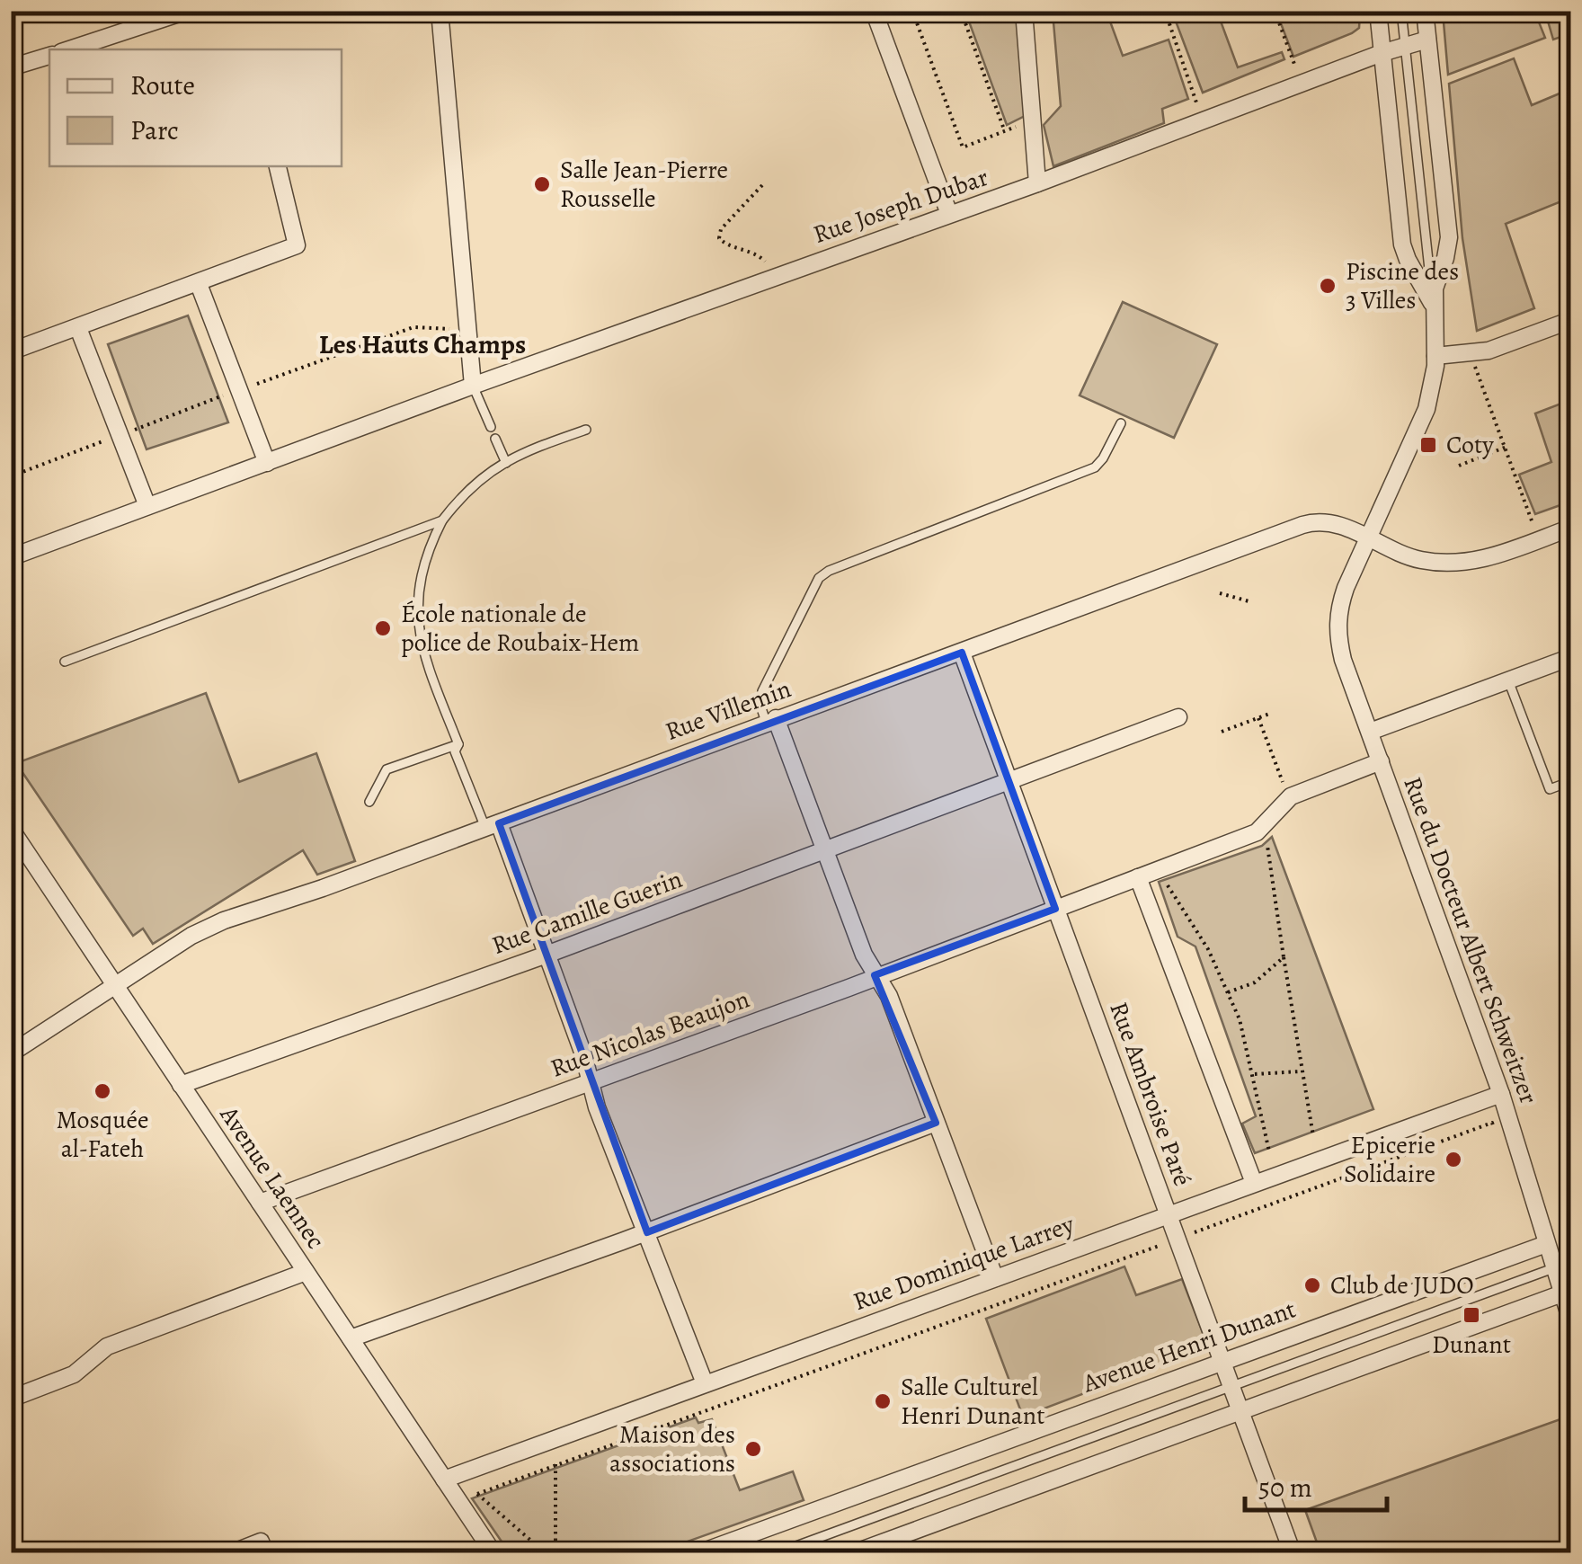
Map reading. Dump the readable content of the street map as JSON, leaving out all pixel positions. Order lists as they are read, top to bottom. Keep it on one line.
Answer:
{"streets":{"street":["Rue Joseph Dubar","Rue Villemin","Rue Camille Guerin","Rue du Docteur Albert Schweitzer","Rue Nicolas Beaujon","Rue Ambroise Paré","Avenue Laennec","Rue Dominique Larrey","Avenue Henri Dunant"]},"crossings":[["Rue Villemin","Rue du Docteur Albert Schweitzer"],["Rue Villemin","Rue Ambroise Paré"],["Rue Villemin","Avenue Laennec"],["Rue Camille Guerin","Rue Ambroise Paré"],["Rue Camille Guerin","Avenue Laennec"],["Rue du Docteur Albert Schweitzer","Rue Dominique Larrey"],["Rue du Docteur Albert Schweitzer","Avenue Henri Dunant"],["Rue Nicolas Beaujon","Rue Ambroise Paré"],["Rue Nicolas Beaujon","Avenue Laennec"],["Rue Ambroise Paré","Rue Dominique Larrey"],["Rue Ambroise Paré","Avenue Henri Dunant"],["Avenue Laennec","Rue Dominique Larrey"]],"districts":["Les Hauts Champs"],"places":{"other":["Salle Jean-Pierre Rousselle","Piscine des 3 Villes","École nationale de police de Roubaix-Hem","Mosquée al-Fateh","Epicerie Solidaire","Club de JUDO","Salle Culturel Henri Dunant","Maison des associations"],"transit":["Coty","Dunant"]},"legend":["Route","Parc"],"scale_bar":"50 m"}
